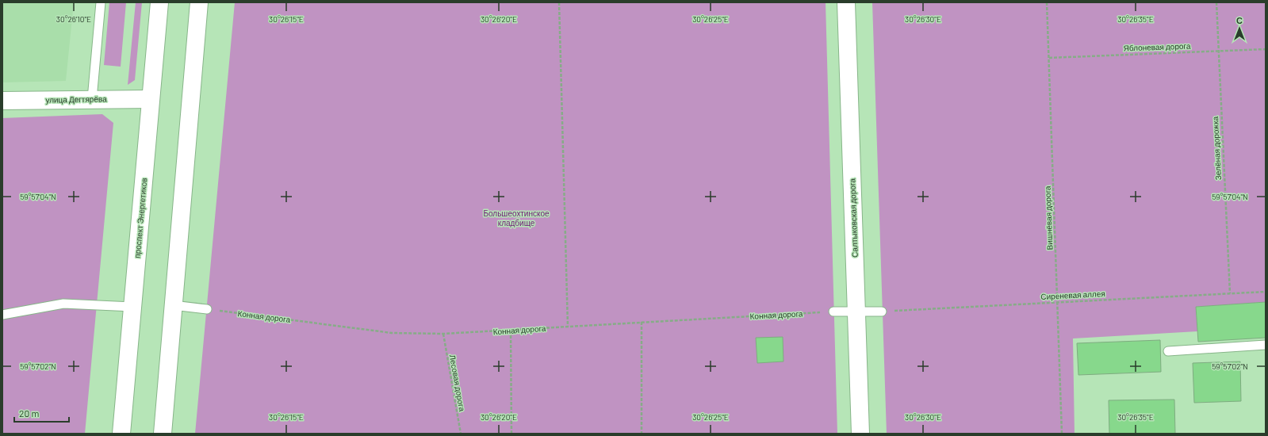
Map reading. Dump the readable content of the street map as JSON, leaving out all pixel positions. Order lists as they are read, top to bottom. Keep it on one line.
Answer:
{"streets":{"main road":["улица Дегтярёва","проспект Энергетиков","Салтыковская дорога"],"path":["Яблоневая дорога","Зелёная дорожка","Вишнёвая дорога","Сиреневая аллея","Конная дорога","Лесовая дорога"]},"crossings":[["Яблоневая дорога","Зелёная дорожка"],["Яблоневая дорога","Вишнёвая дорога"],["улица Дегтярёва","проспект Энергетиков"],["Зелёная дорожка","Сиреневая аллея"],["Вишнёвая дорога","Сиреневая аллея"],["Конная дорога","Лесовая дорога"]],"parks":["Большеохтинское кладбище"],"scale_bar":"20 m","north":"top","coordinates":["30°26'10\"E","30°26'15\"E","30°26'20\"E","30°26'25\"E","30°26'30\"E","30°26'35\"E","59°57'04\"N","59°57'02\"N"]}
